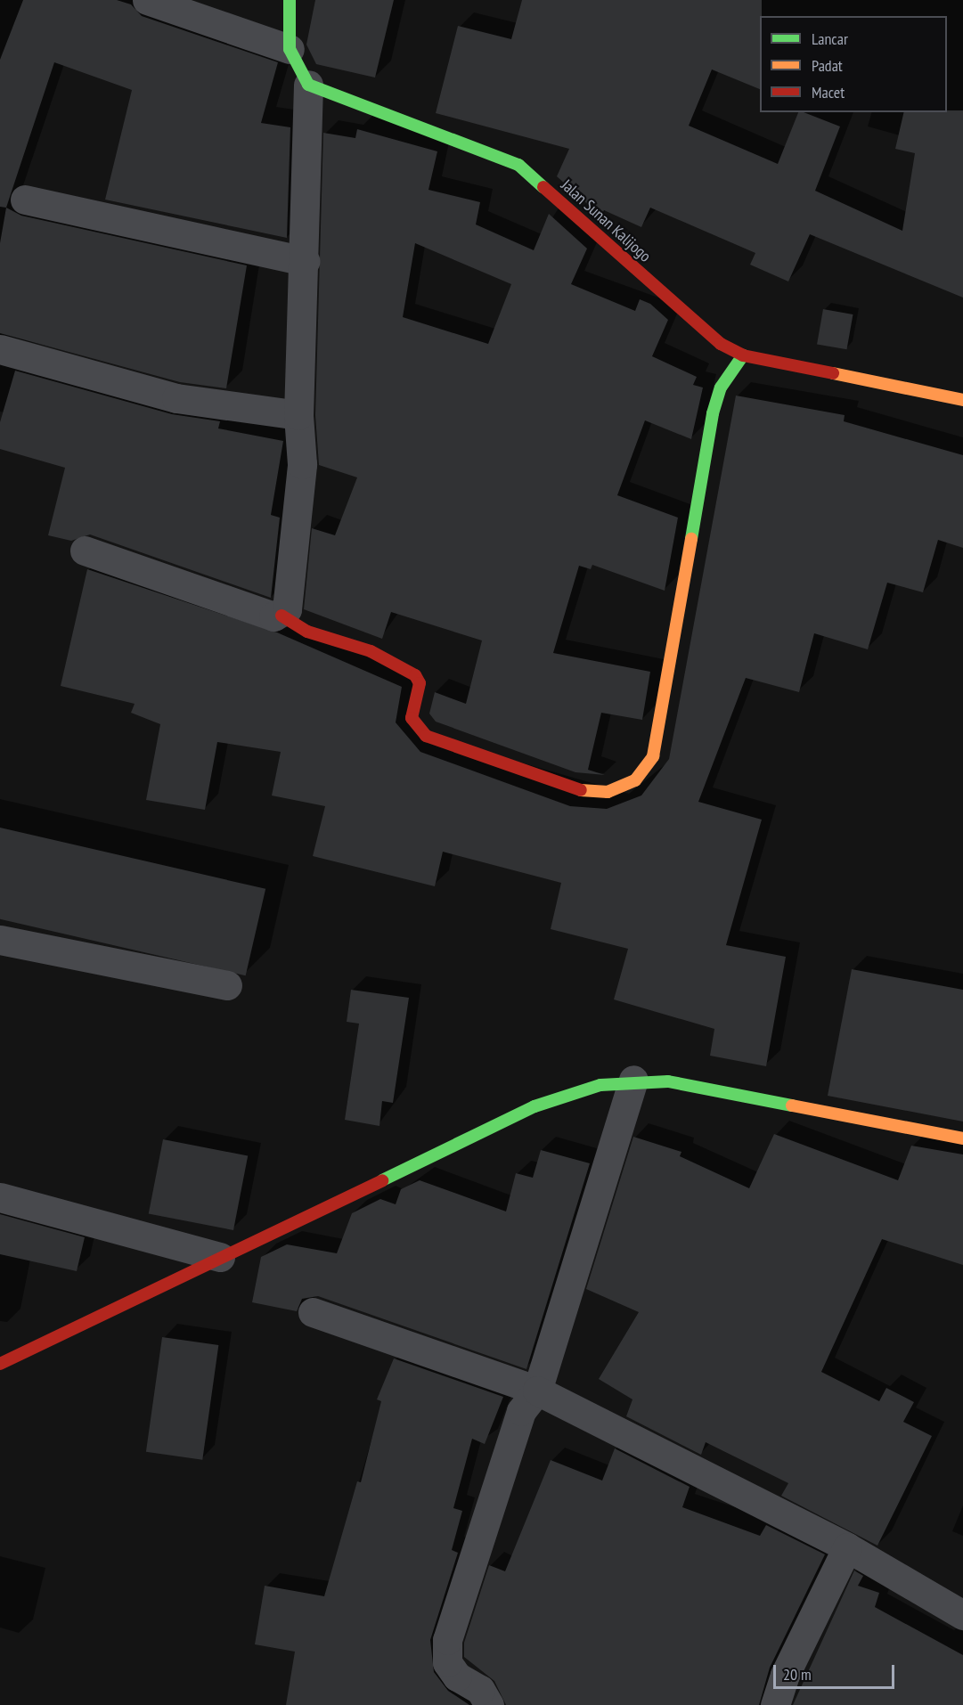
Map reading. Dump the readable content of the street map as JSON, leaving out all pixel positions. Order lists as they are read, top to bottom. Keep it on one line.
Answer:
{"streets":{"street":["Jalan Sunan Kalijogo"]},"legend":["Lancar","Padat","Macet"],"scale_bar":"20 m"}
